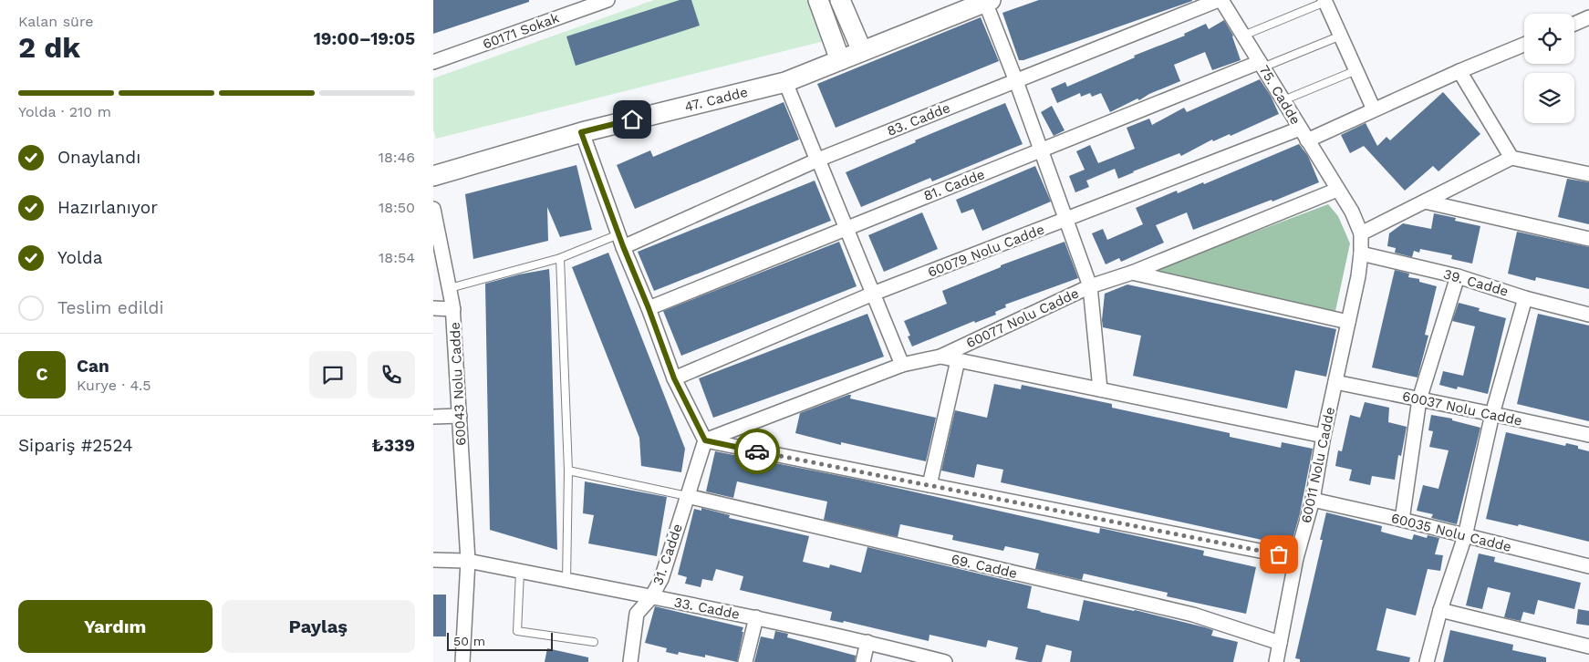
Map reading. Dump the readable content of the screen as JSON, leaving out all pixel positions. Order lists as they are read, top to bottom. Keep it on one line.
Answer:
{"streets":{"street":["60171 Sokak","75. Cadde","47. Cadde","83. Cadde","81. Cadde","60079 Nolu Cadde","39. Cadde","60077 Nolu Cadde","60043 Nolu Cadde","60037 Nolu Cadde","60011 Nolu Cadde","60035 Nolu Cadde","31. Cadde","69. Cadde","33. Cadde"]},"crossings":[["75. Cadde","83. Cadde"],["75. Cadde","81. Cadde"],["75. Cadde","60079 Nolu Cadde"],["75. Cadde","60077 Nolu Cadde"],["75. Cadde","60011 Nolu Cadde"],["39. Cadde","60011 Nolu Cadde"],["60077 Nolu Cadde","31. Cadde"],["60043 Nolu Cadde","33. Cadde"],["60037 Nolu Cadde","60011 Nolu Cadde"],["60011 Nolu Cadde","60035 Nolu Cadde"],["60011 Nolu Cadde","69. Cadde"],["31. Cadde","69. Cadde"],["31. Cadde","33. Cadde"]],"scale_bar":"50 m","page":{"heading":["2 dk","Kalan süre","19:00–19:05"],"panel":["Can","Kurye · 4.5","Sipariş #2524","₺339"],"bar":"Yolda · 210 m","list":[["Onaylandı","18:46"],["Hazırlanıyor","18:50"],["Yolda","18:54"],"Teslim edildi"],"round":"C","buttons":["Yardım","Paylaş"],"scale":"50 m"}}
